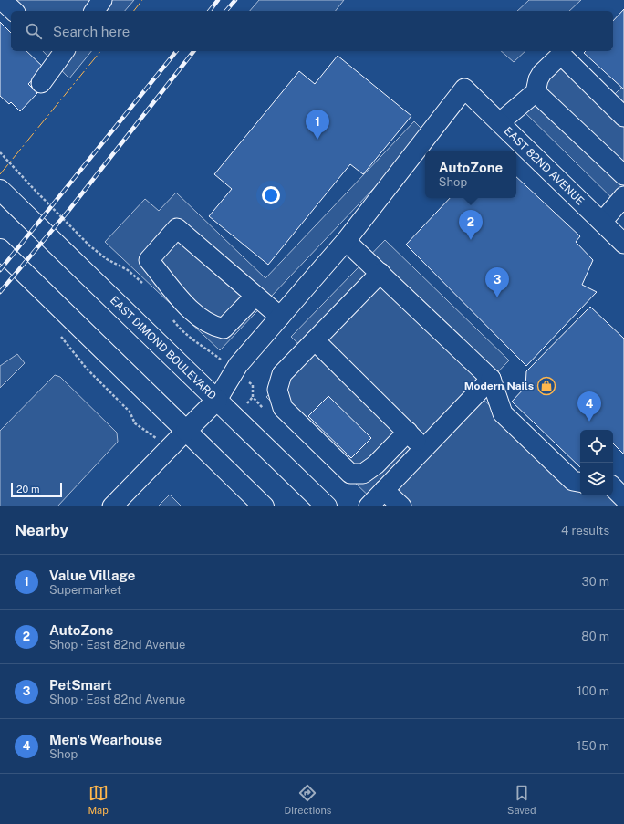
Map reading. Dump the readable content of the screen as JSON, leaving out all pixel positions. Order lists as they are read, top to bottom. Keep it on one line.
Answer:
{"streets":{"main road":["EAST DIMOND BOULEVARD"],"street":["EAST 82ND AVENUE"]},"places":{"shop":["Modern Nails"]},"scale_bar":"20 m","page":{"search":"Search here","pins":["1","2","3","4"],"popup":["AutoZone","Shop"],"scale":"20 m","heading":["Nearby","4 results"],"list":[{"mark":"1","name":"Value Village","note":"Supermarket","value":"30 m"},{"mark":"2","name":"AutoZone","note":"Shop · East 82nd Avenue","value":"80 m"},{"mark":"3","name":"PetSmart","note":"Shop · East 82nd Avenue","value":"100 m"},{"mark":"4","name":"Men's Wearhouse","note":"Shop","value":"150 m"}],"nav":["Map","Directions","Saved"]}}
